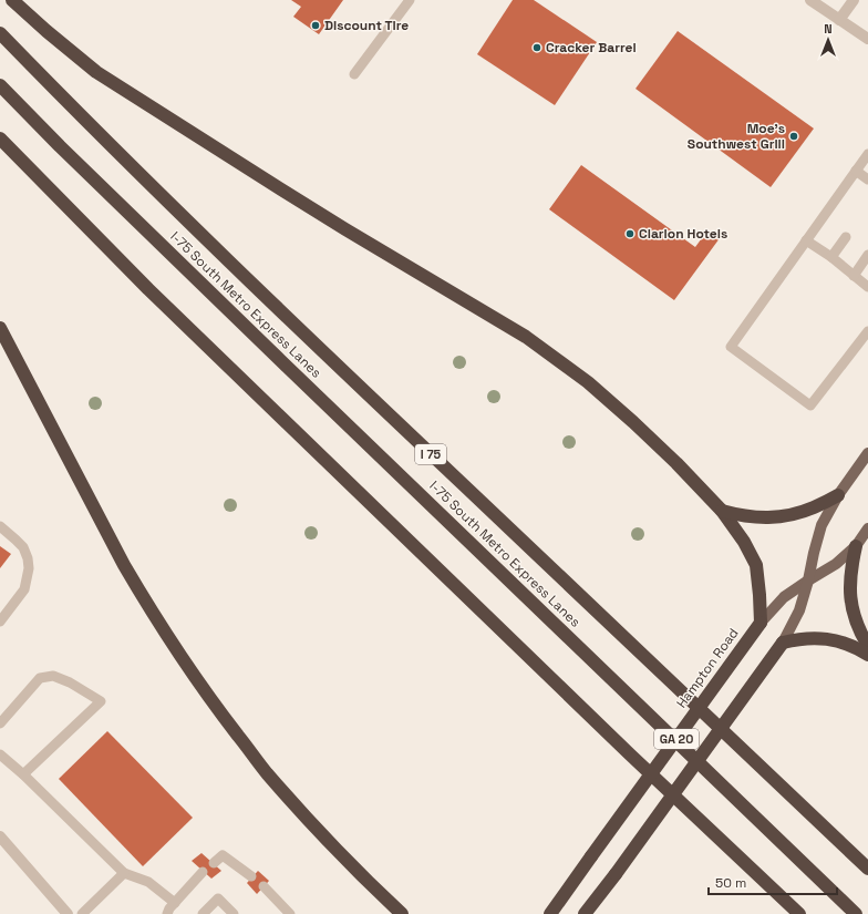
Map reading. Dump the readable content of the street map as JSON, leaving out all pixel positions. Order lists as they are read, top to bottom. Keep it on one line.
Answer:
{"streets":{"highway":["I-75 South Metro Express Lanes","I 75","Hampton Road","GA 20"]},"crossings":[["Hampton Road","GA 20"]],"places":["Discount Tire","Cracker Barrel","Moe's Southwest Grill","Clarion Hotels"],"scale_bar":"50 m","north":"top"}
